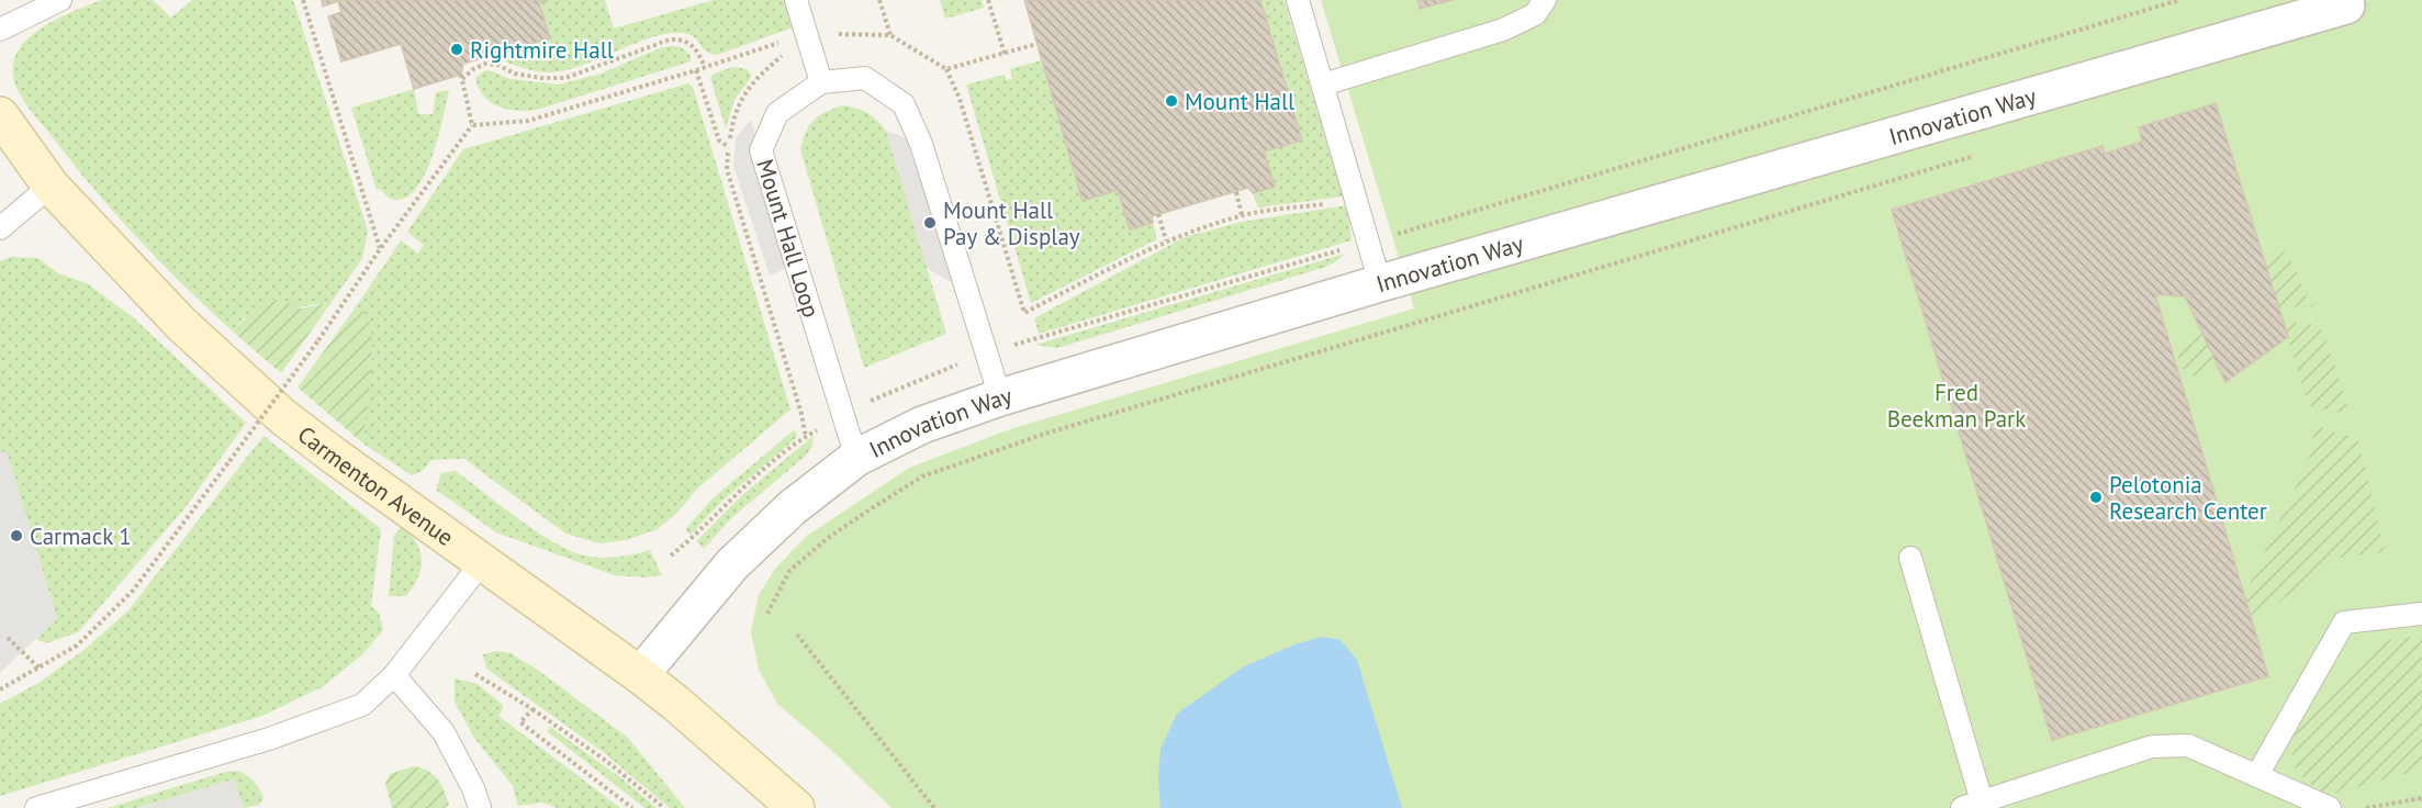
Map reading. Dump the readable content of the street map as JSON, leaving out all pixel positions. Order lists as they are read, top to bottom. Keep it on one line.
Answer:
{"streets":{"street":["Innovation Way","Carmenton Avenue"],"lane":["Mount Hall Loop"]},"crossings":[["Innovation Way","Mount Hall Loop"],["Innovation Way","Carmenton Avenue"]],"parks":["Fred Beekman Park"],"places":["Rightmire Hall","Mount Hall","Mount Hall Pay & Display","Pelotonia Research Center","Carmack 1"]}
